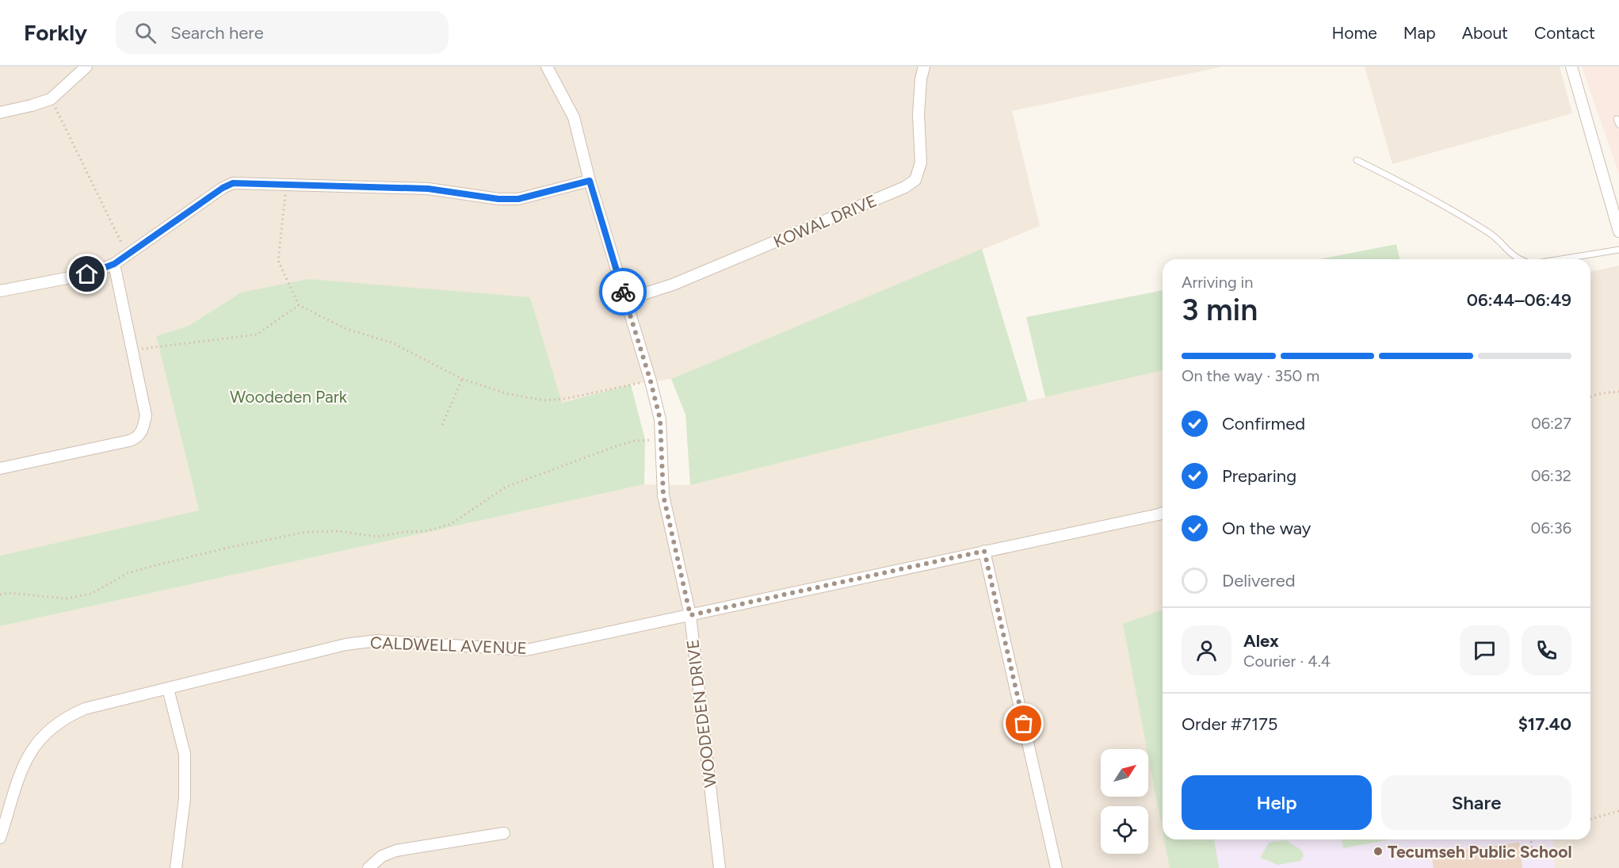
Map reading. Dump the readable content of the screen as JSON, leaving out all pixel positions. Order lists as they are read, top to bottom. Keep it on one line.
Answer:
{"streets":{"street":["KOWAL DRIVE","CALDWELL AVENUE","WOODEDEN DRIVE"]},"crossings":[["KOWAL DRIVE","WOODEDEN DRIVE"],["CALDWELL AVENUE","WOODEDEN DRIVE"]],"parks":["Woodeden Park"],"places":["Tecumseh Public School"],"north":"top right","page":{"header":"Forkly","search":"Search here","nav":["Home","Map","About","Contact"],"heading":["3 min","Arriving in","06:44–06:49"],"panel":["Alex","Courier · 4.4","Order #7175","$17.40"],"bar":"On the way · 350 m","list":[["Confirmed","06:27"],["Preparing","06:32"],["On the way","06:36"],"Delivered"],"buttons":["Help","Share"]}}
